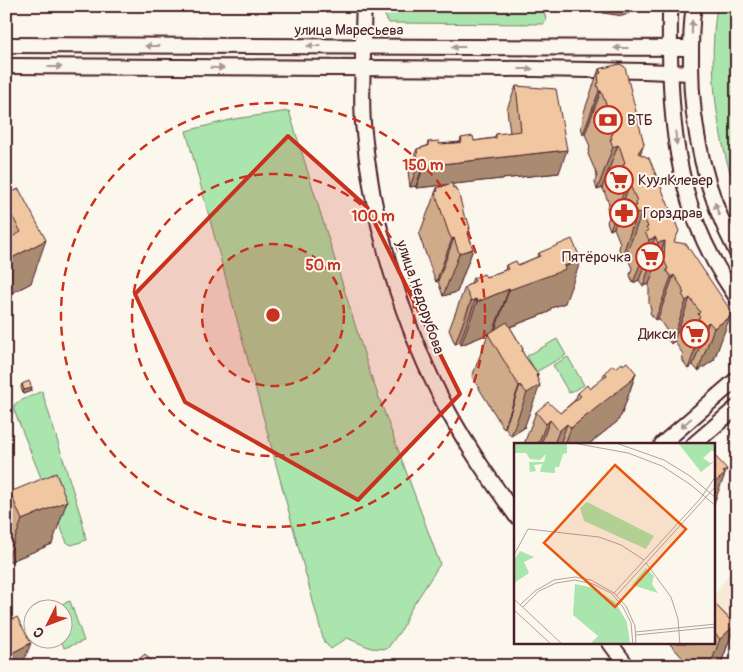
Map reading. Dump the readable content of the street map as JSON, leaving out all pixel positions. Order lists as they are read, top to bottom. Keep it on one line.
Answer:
{"streets":{"street":["улица Маресьева","улица Недорубова"]},"crossings":[["улица Маресьева","улица Недорубова"]],"places":{"bank":["ВТБ"],"supermarket":["КуулКлевер","Пятёрочка","Дикси"],"pharmacy":["Горздрав"]},"north":"bottom left","rings":["150 m","100 m","50 m"]}
